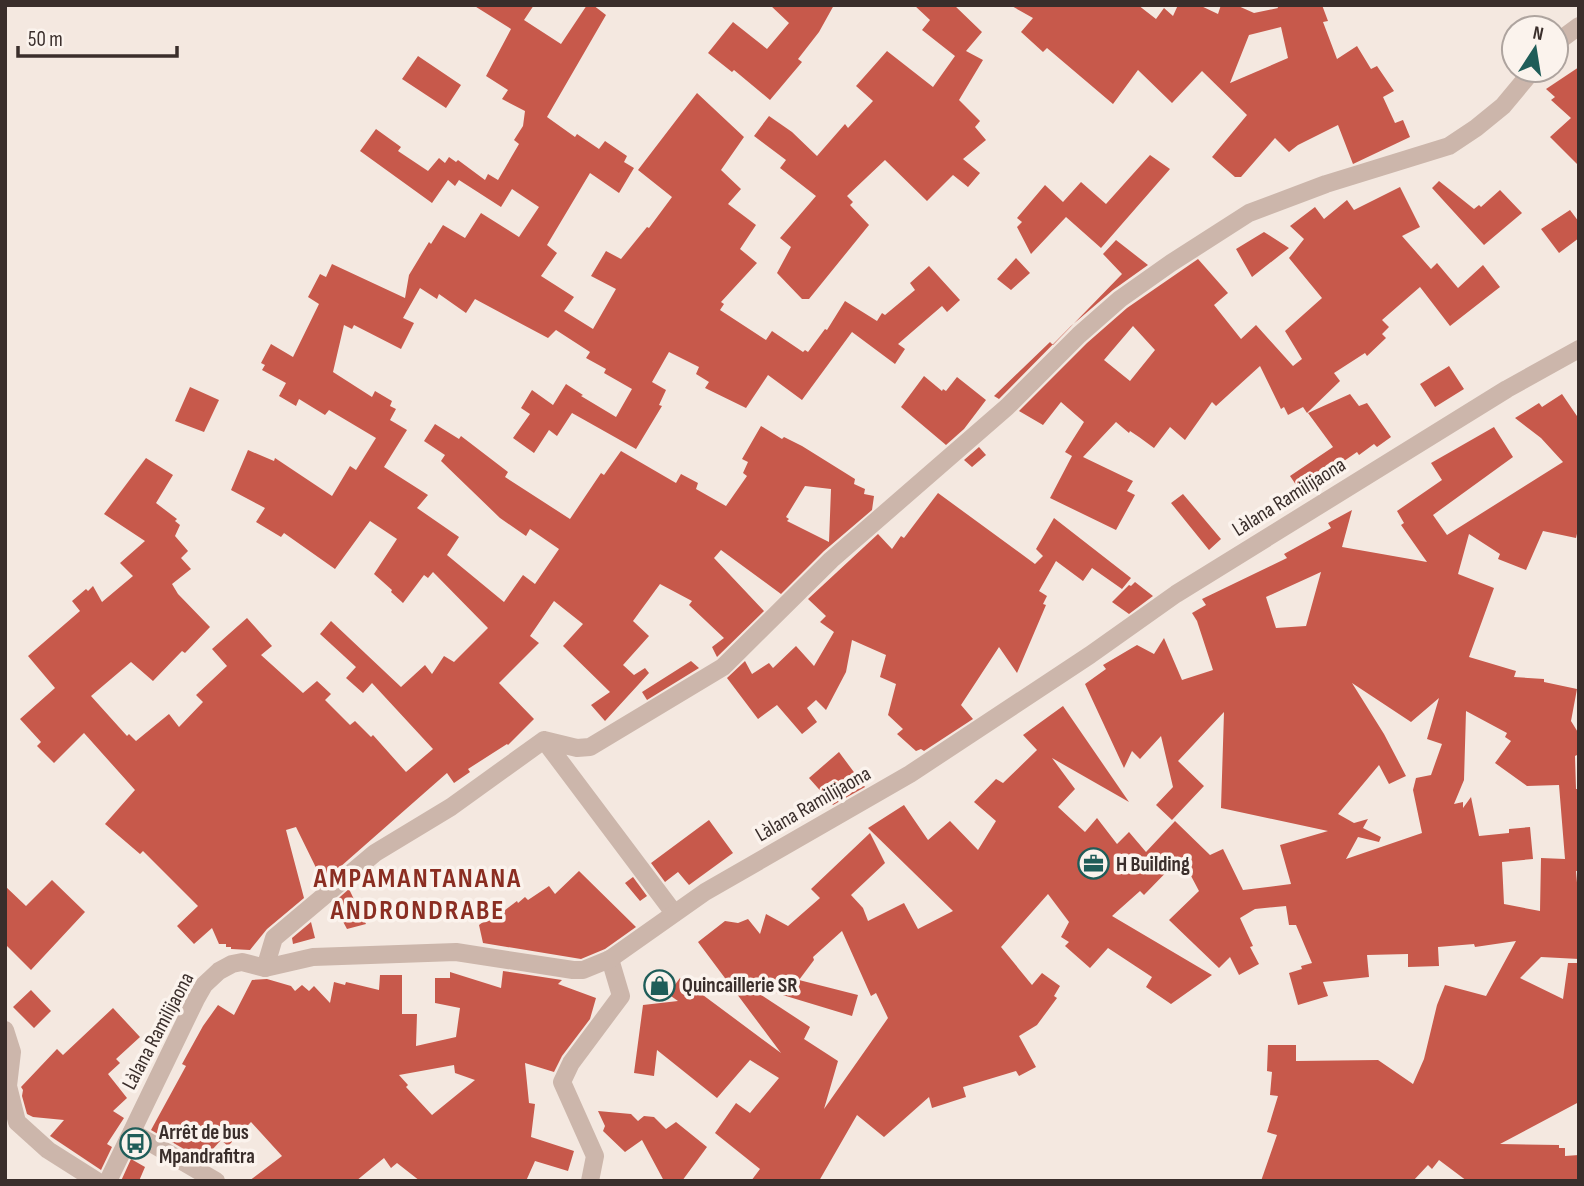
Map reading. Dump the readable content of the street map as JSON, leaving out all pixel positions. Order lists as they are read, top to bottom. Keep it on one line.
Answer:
{"streets":{"street":["Làlana Ramilijaona"]},"districts":["AMPAMANTANANA ANDRONDRABE"],"places":{"office":["H Building"],"shop":["Quincaillerie SR"],"bus stop":["Arrêt de bus Mpandrafitra"]},"scale_bar":"50 m","north":"top"}
